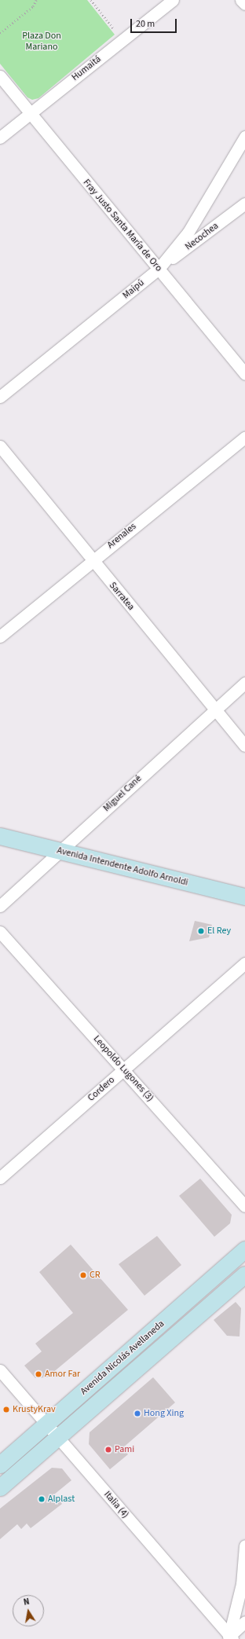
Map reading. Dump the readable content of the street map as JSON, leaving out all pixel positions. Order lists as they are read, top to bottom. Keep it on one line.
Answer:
{"streets":{"main road":["Avenida Intendente Adolfo Arnoldi","Avenida Nicolás Avellaneda"],"street":["Humaitá","Fray Justo Santa María de Oro","Necochea","Maipú","Arenales","Sarratea","Miguel Cané","Leopoldo Lugones (3)","Cordero","Italia (4)"]},"crossings":[["Humaitá","Fray Justo Santa María de Oro"],["Fray Justo Santa María de Oro","Necochea"],["Fray Justo Santa María de Oro","Maipú"],["Necochea","Maipú"],["Arenales","Sarratea"],["Sarratea","Miguel Cané"],["Miguel Cané","Avenida Intendente Adolfo Arnoldi"],["Leopoldo Lugones (3)","Cordero"],["Avenida Nicolás Avellaneda","Italia (4)"]],"parks":["Plaza Don Mariano"],"places":["El Rey","CR","Amor Far","KrustyKrav","Hong Xing","Pami","Alplast"],"scale_bar":"20 m","north":"top"}
